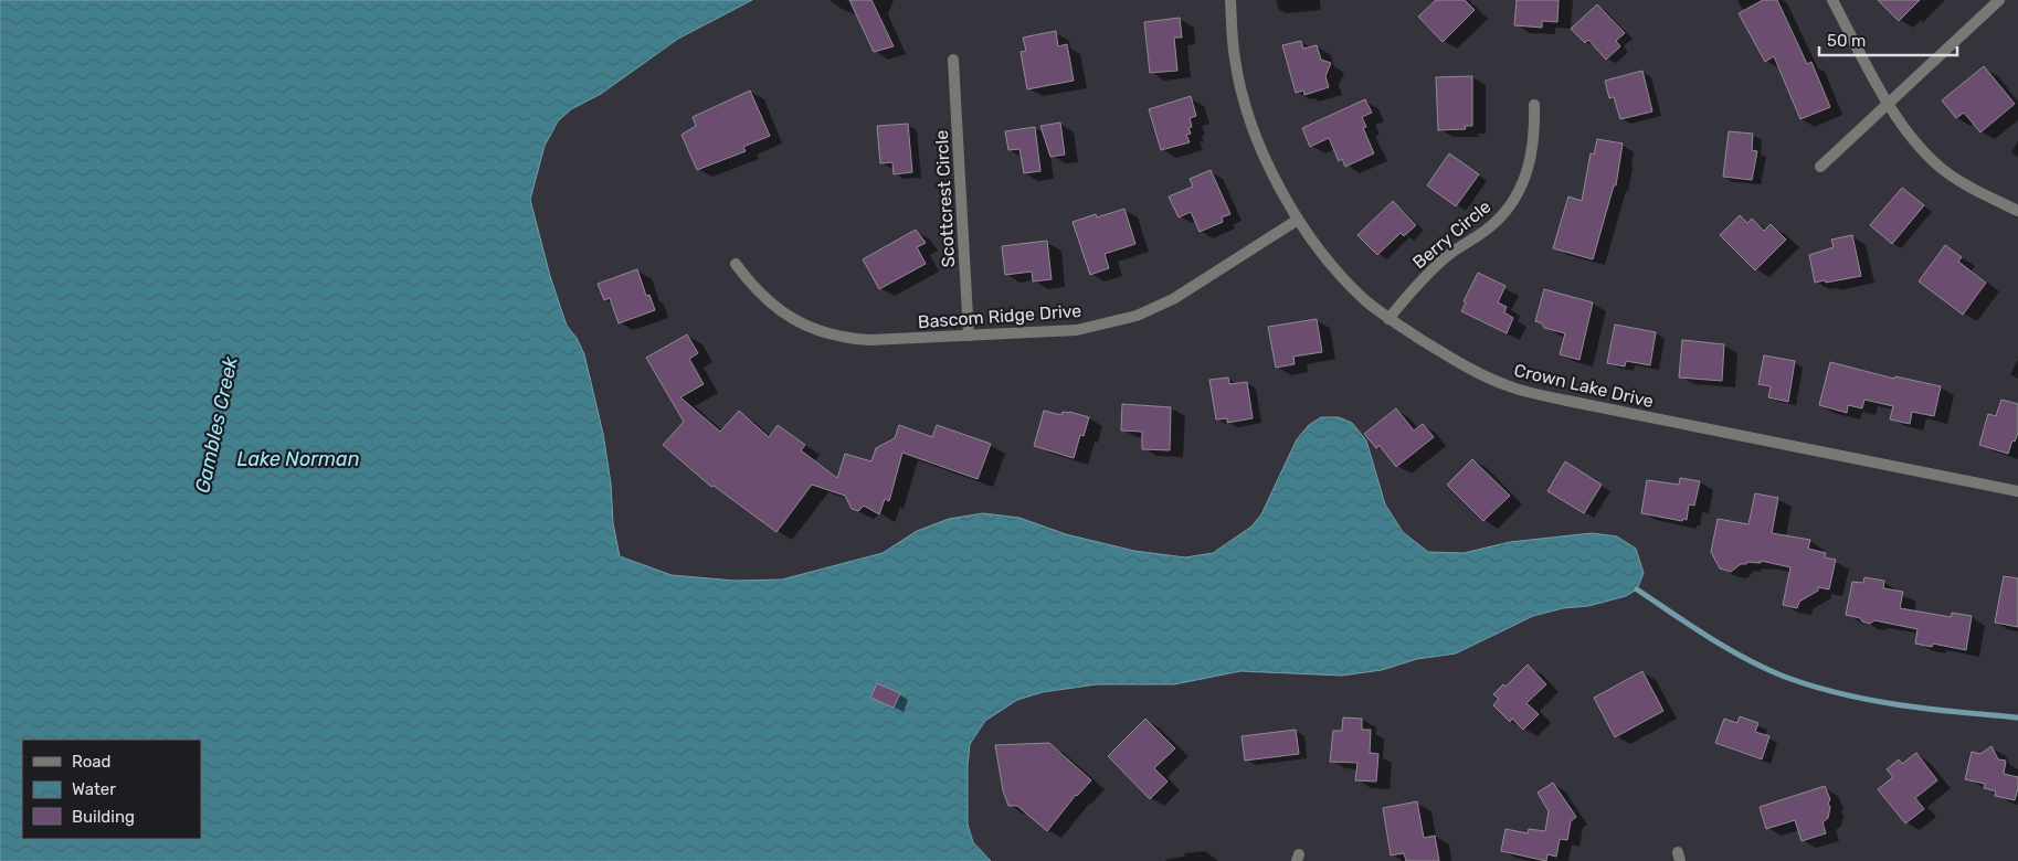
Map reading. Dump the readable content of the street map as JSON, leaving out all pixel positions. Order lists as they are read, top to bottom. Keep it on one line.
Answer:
{"streets":{"street":["Scottcrest Circle","Berry Circle","Bascom Ridge Drive","Crown Lake Drive"]},"crossings":[["Scottcrest Circle","Bascom Ridge Drive"],["Berry Circle","Crown Lake Drive"],["Bascom Ridge Drive","Crown Lake Drive"]],"water":["Gambles Creek","Lake Norman"],"legend":["Road","Water","Building"],"scale_bar":"50 m"}
